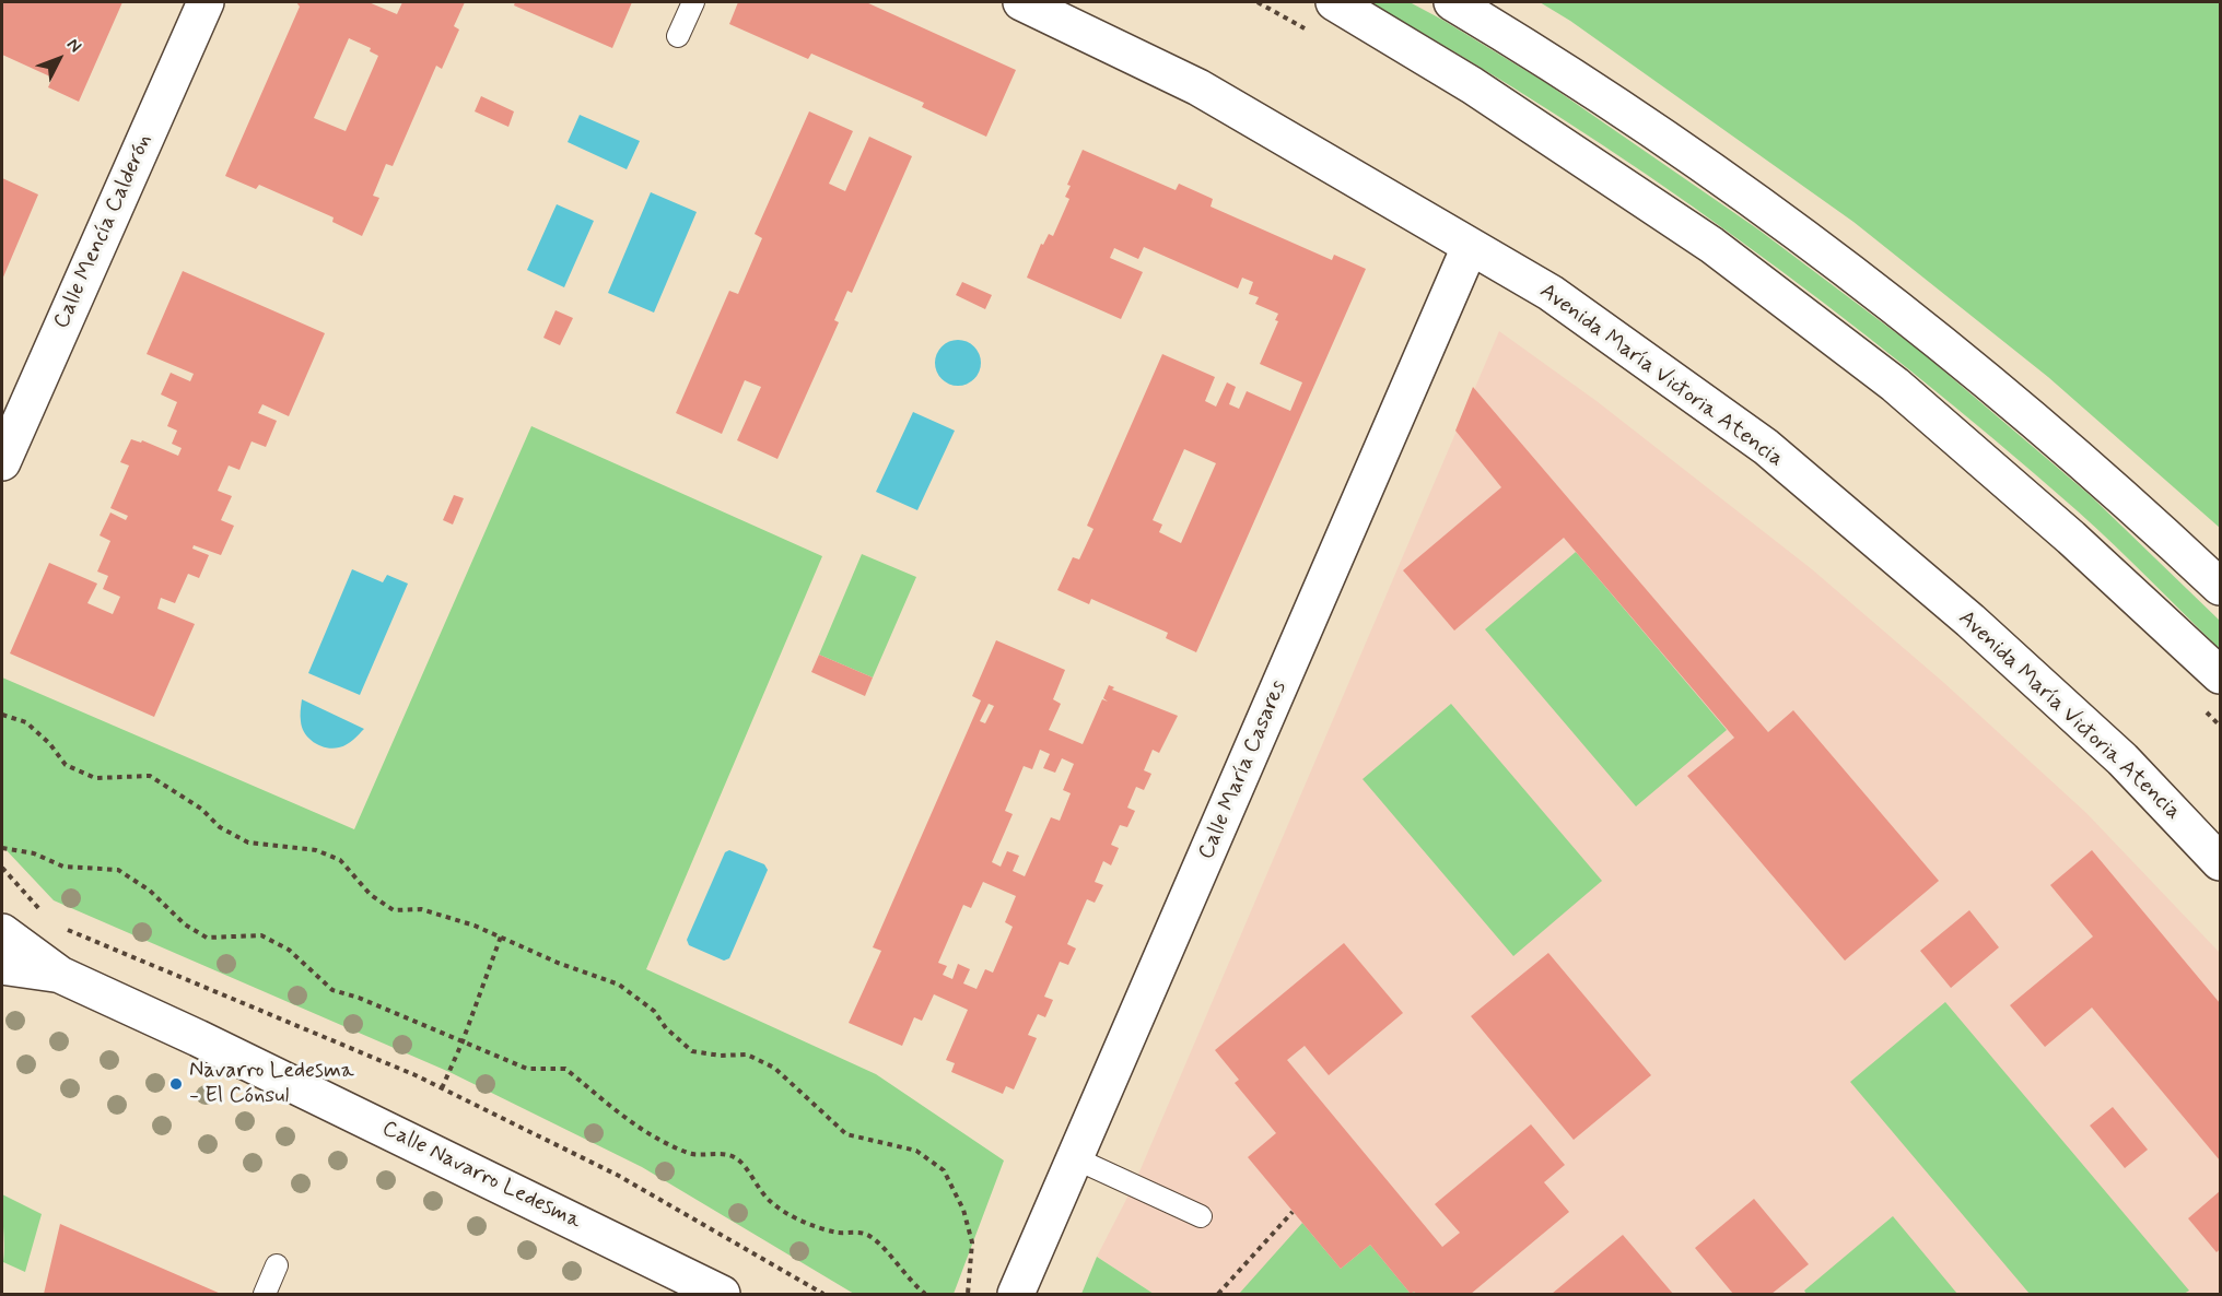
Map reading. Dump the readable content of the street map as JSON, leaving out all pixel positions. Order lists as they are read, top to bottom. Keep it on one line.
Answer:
{"streets":{"street":["Calle Mencía Calderón","Avenida María Victoria Atencia","Calle María Casares","Calle Navarro Ledesma"]},"crossings":[["Avenida María Victoria Atencia","Calle María Casares"]],"places":["Navarro Ledesma - El Cónsul"],"north":"top right"}
